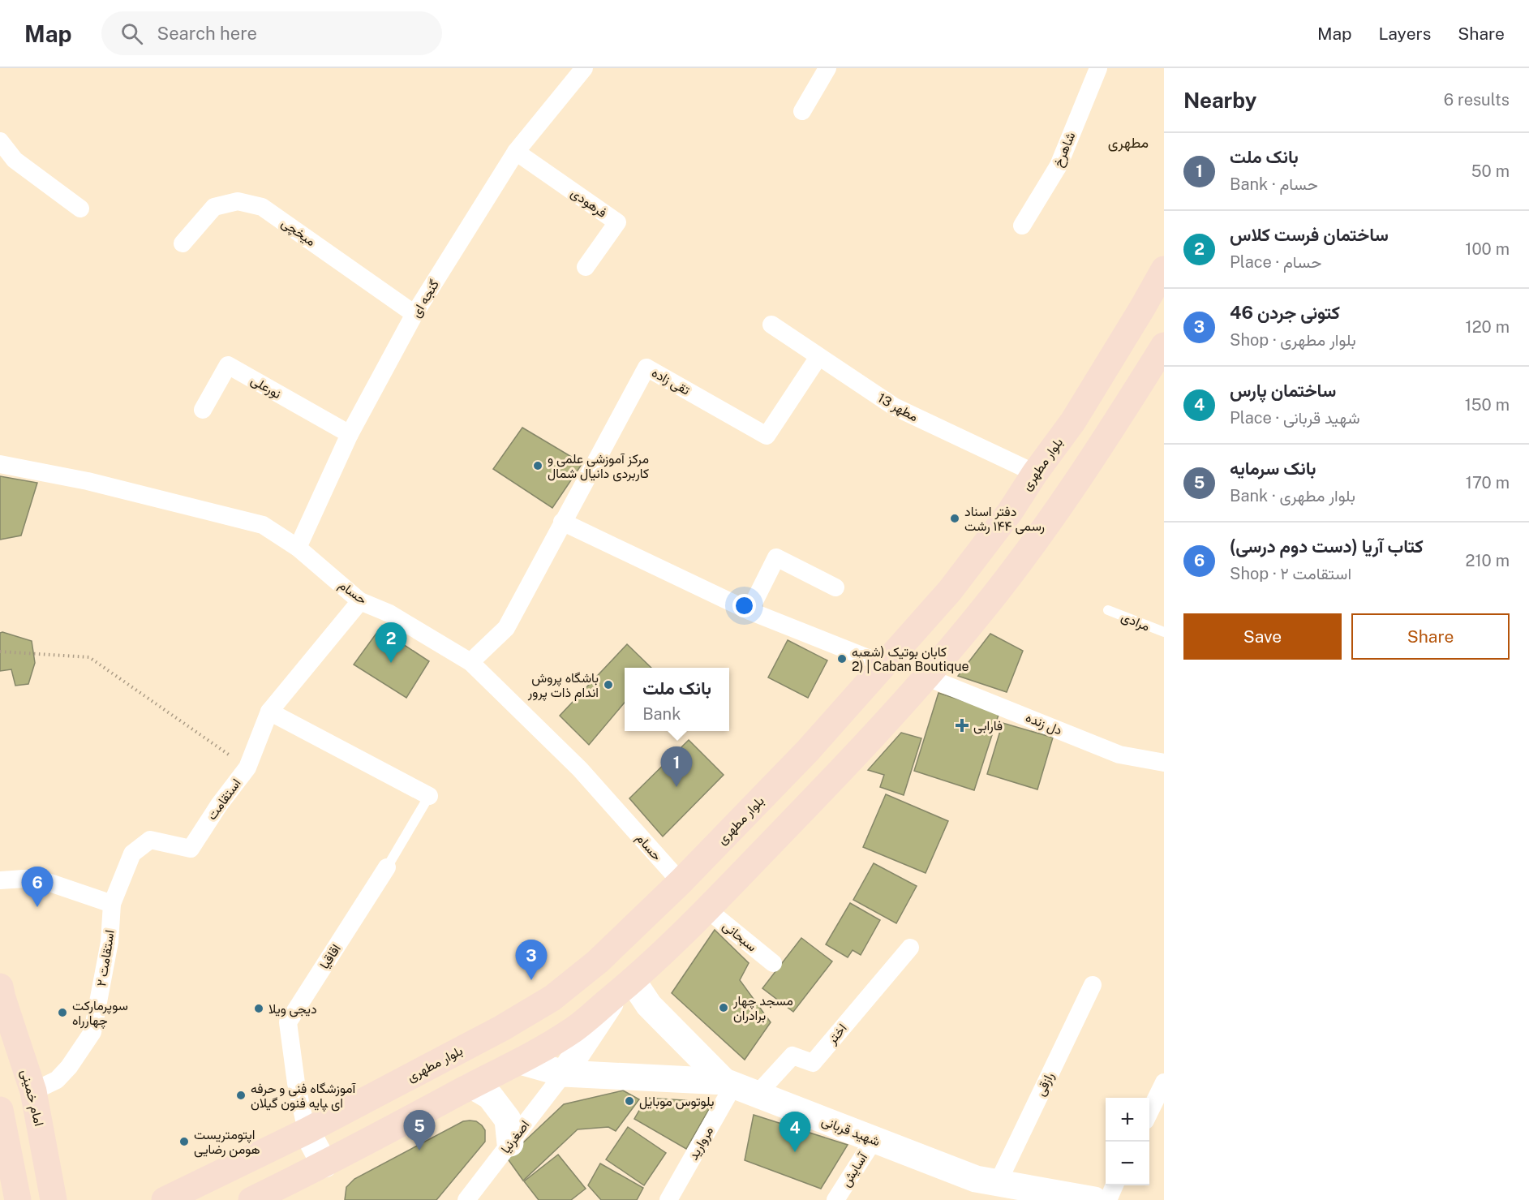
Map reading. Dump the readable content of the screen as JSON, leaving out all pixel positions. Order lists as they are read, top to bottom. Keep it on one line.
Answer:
{"streets":{"main road":["بلوار مطهری","امام خمینی"],"street":["شاهرخ","فرهودی","میخچی","گنجه ای","تقی زاده","نورعلی","مطهر 13","حسام","دل زنده","استقامت","سبحانی","اقاقیا","استقامت ۲","اختر","رازقی","شهید قربانی","اصغرنیا","مروارید","آسایش"],"lane":["مرادی"]},"crossings":[["فرهودی","گنجه ای"],["میخچی","گنجه ای"],["گنجه ای","نورعلی"],["گنجه ای","حسام"],["تقی زاده","مطهر 13"],["تقی زاده","حسام"],["مطهر 13","بلوار مطهری"],["بلوار مطهری","حسام"],["بلوار مطهری","اقاقیا"],["حسام","استقامت"],["استقامت","استقامت ۲"],["استقامت ۲","امام خمینی"],["اختر","شهید قربانی"],["اختر","مروارید"],["رازقی","شهید قربانی"],["شهید قربانی","اصغرنیا"],["شهید قربانی","مروارید"],["شهید قربانی","آسایش"]],"districts":["مطهری"],"places":{"other":["مرکز آموزشی علمی و کاربردی دانیال شمال","دفتر اسناد رسمی ۱۴۴ رشت","کابان بوتیک (شعبه 2) | Caban Boutique","باشگاه پروش اندام ذات پرور","مسجد چهار برادران","دیجی ویلا","سوپرمارکت چهارراه","آموزشگاه فنی و حرفه ای ‍پایه فنون گیلان","بلوتوس موبایل","اپتومتریست هومن رضایی"],"health":["فارابی"]},"page":{"header":"Map","search":"Search here","nav":["Map","Layers","Share"],"heading":["Nearby","6 results"],"list":[{"mark":"1","name":"بانک ملت","note":"Bank · حسام","value":"50 m"},{"mark":"2","name":"ساختمان فرست کلاس","note":"Place · حسام","value":"100 m"},{"mark":"3","name":"کتونی جردن 46","note":"Shop · بلوار مطهری","value":"120 m"},{"mark":"4","name":"ساختمان پارس","note":"Place · شهید قربانی","value":"150 m"},{"mark":"5","name":"بانک سرمایه","note":"Bank · بلوار مطهری","value":"170 m"},{"mark":"6","name":"کتاب آریا (دست دوم درسی)","note":"Shop · استقامت ۲","value":"210 m"}],"buttons":["Save","Share"],"pins":["2","1","6","3","5","4"],"popup":["بانک ملت","Bank"],"map_buttons":["+","−"]}}
